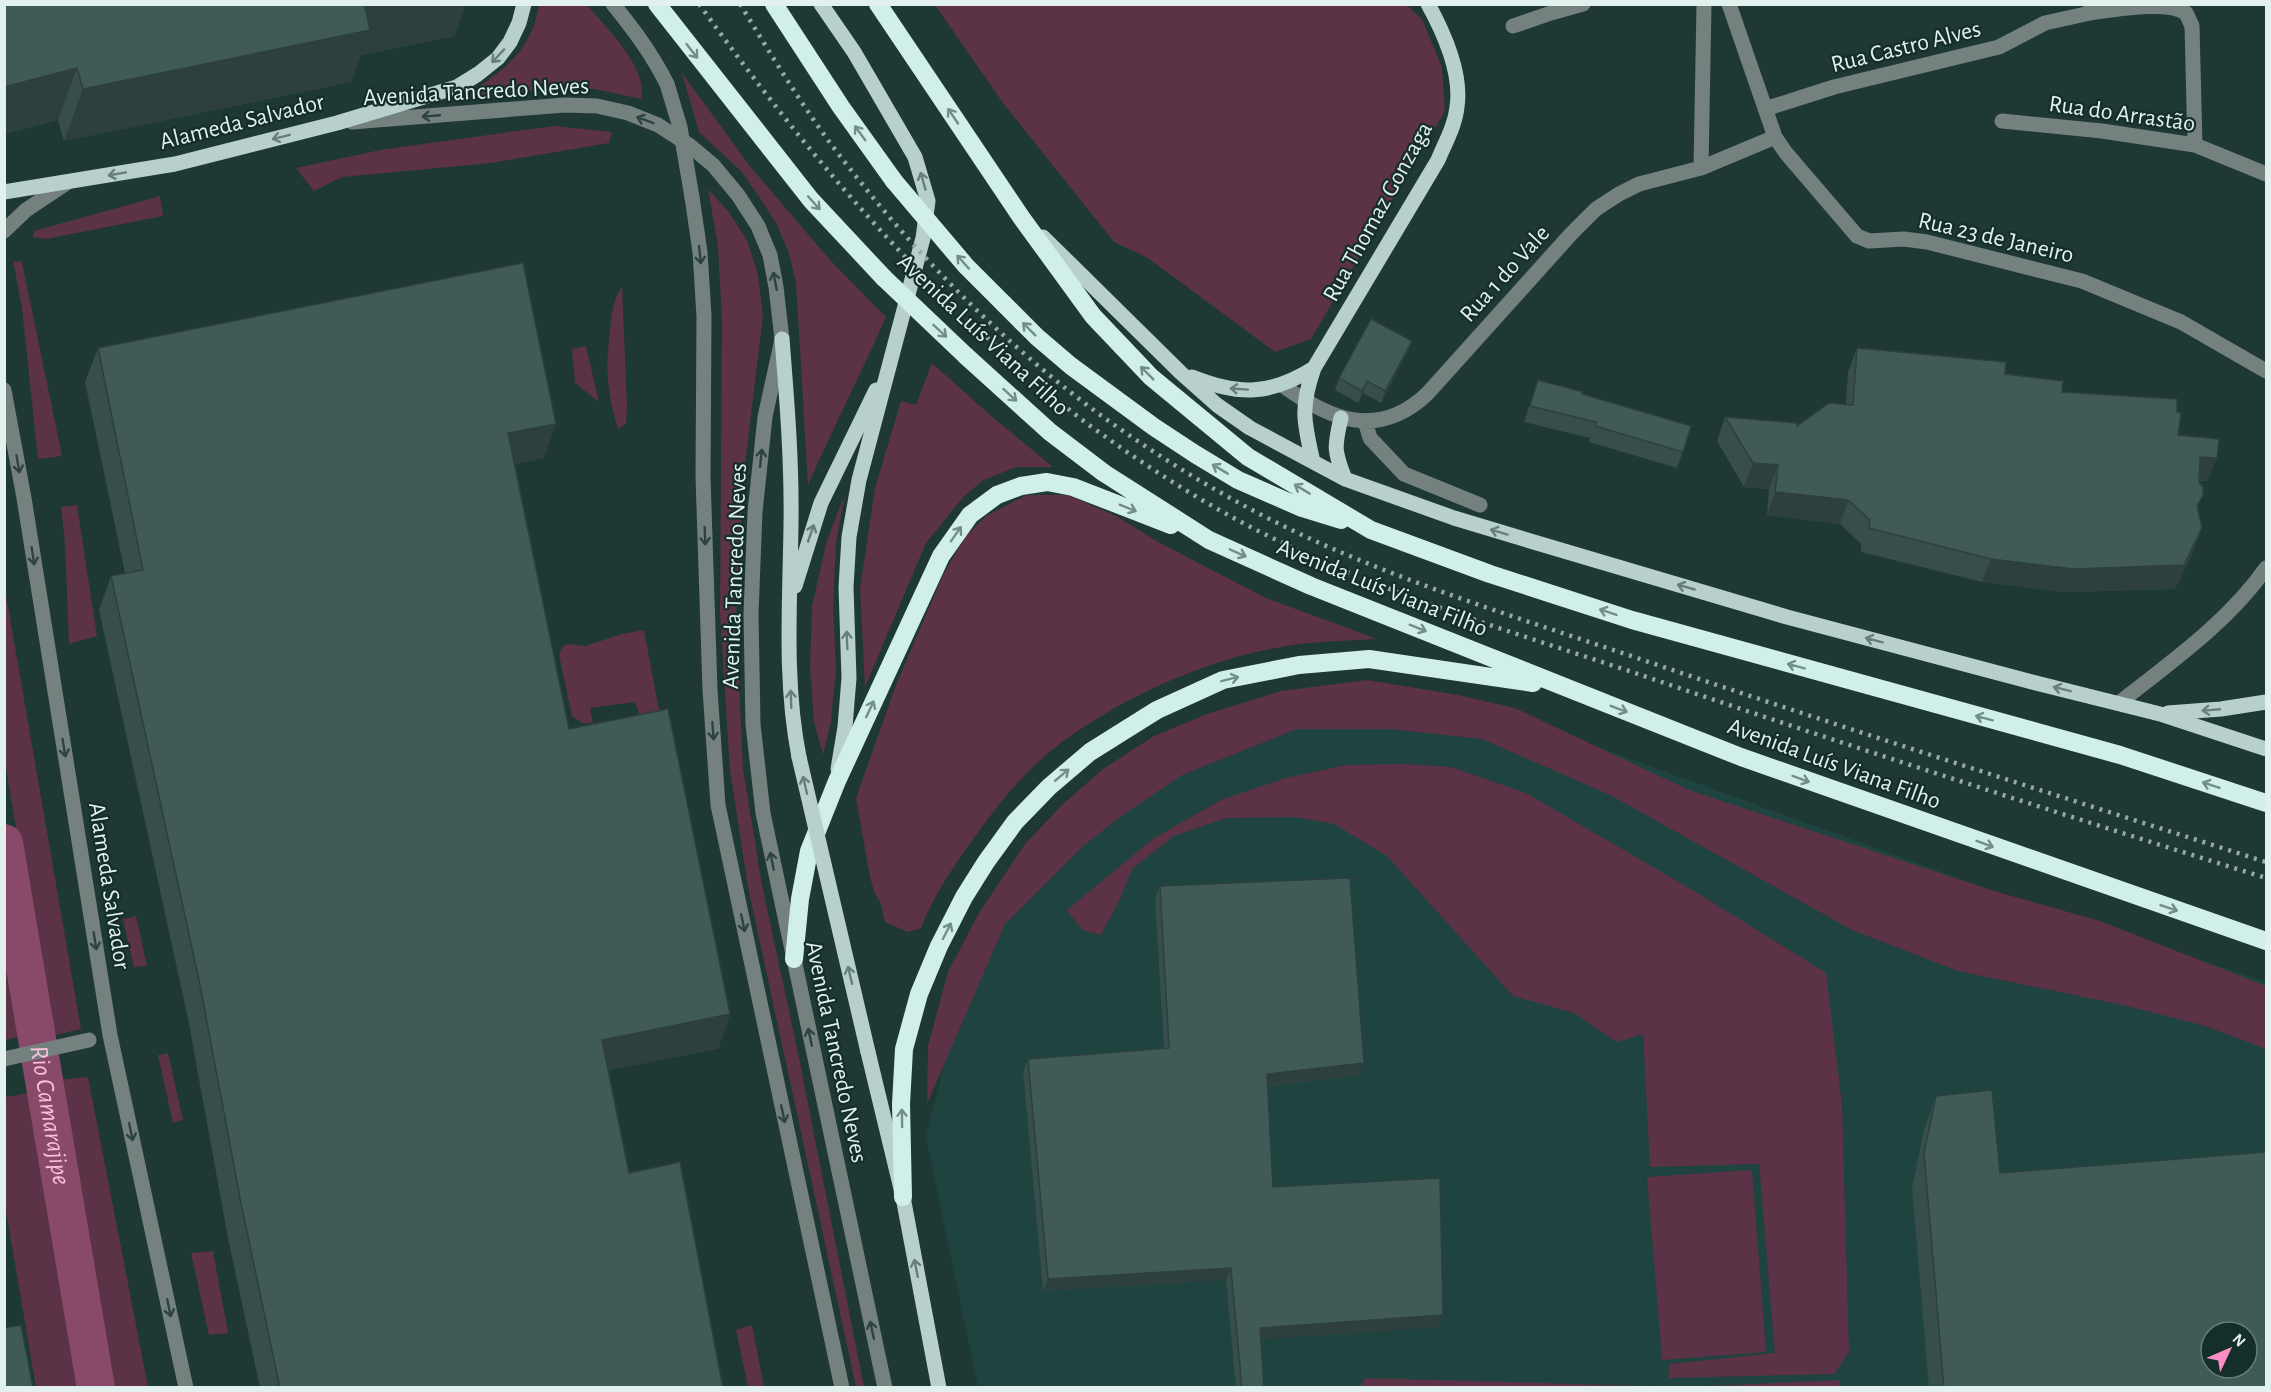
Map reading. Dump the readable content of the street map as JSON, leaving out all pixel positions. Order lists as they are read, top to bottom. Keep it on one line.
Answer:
{"streets":{"highway":["Avenida Luís Viana Filho"],"main road":["Avenida Tancredo Neves","Alameda Salvador","Rua Thomaz Gonzaga"],"street":["Rua Castro Alves","Rua do Arrastão","Rua 23 de Janeiro","Rua 1 do Vale"]},"crossings":[["Rua Castro Alves","Rua do Arrastão"],["Rua Castro Alves","Rua 23 de Janeiro"],["Avenida Tancredo Neves","Alameda Salvador"],["Rua Thomaz Gonzaga","Rua 1 do Vale"],["Rua Thomaz Gonzaga","Avenida Luís Viana Filho"],["Rua 23 de Janeiro","Rua 1 do Vale"]],"water":["Rio Camarajipe"],"north":"top right"}
